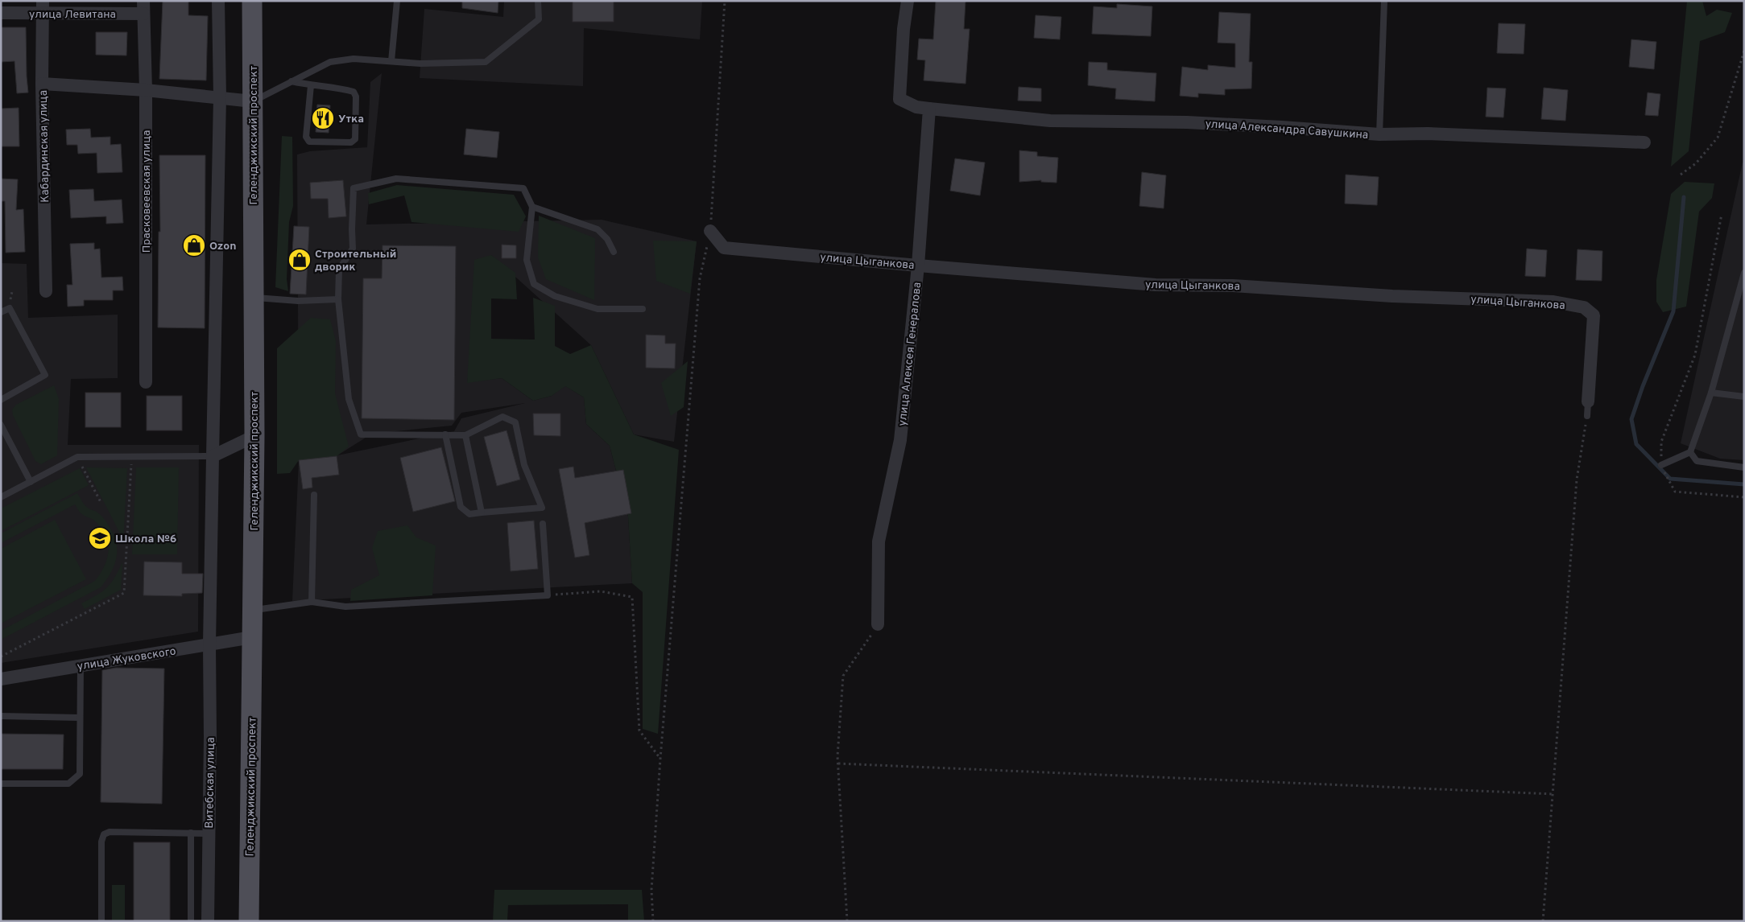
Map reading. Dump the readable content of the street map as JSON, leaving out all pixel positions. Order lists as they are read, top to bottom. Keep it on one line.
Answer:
{"streets":{"main road":["Геленджикский проспект"],"street":["улица Левитана","улица Александра Савушкина","Кабардинская улица","Прасковеевская улица","улица Цыганкова","улица Алексея Генералова","улица Жуковского","Витебская улица"]},"crossings":[["улица Левитана","Кабардинская улица"],["улица Левитана","Прасковеевская улица"],["улица Александра Савушкина","улица Алексея Генералова"],["Геленджикский проспект","улица Жуковского"],["улица Цыганкова","улица Алексея Генералова"],["улица Жуковского","Витебская улица"]],"places":{"restaurant":["Утка"],"shop":["Ozon","Строительный дворик"],"school or university":["Школа №6"]}}
